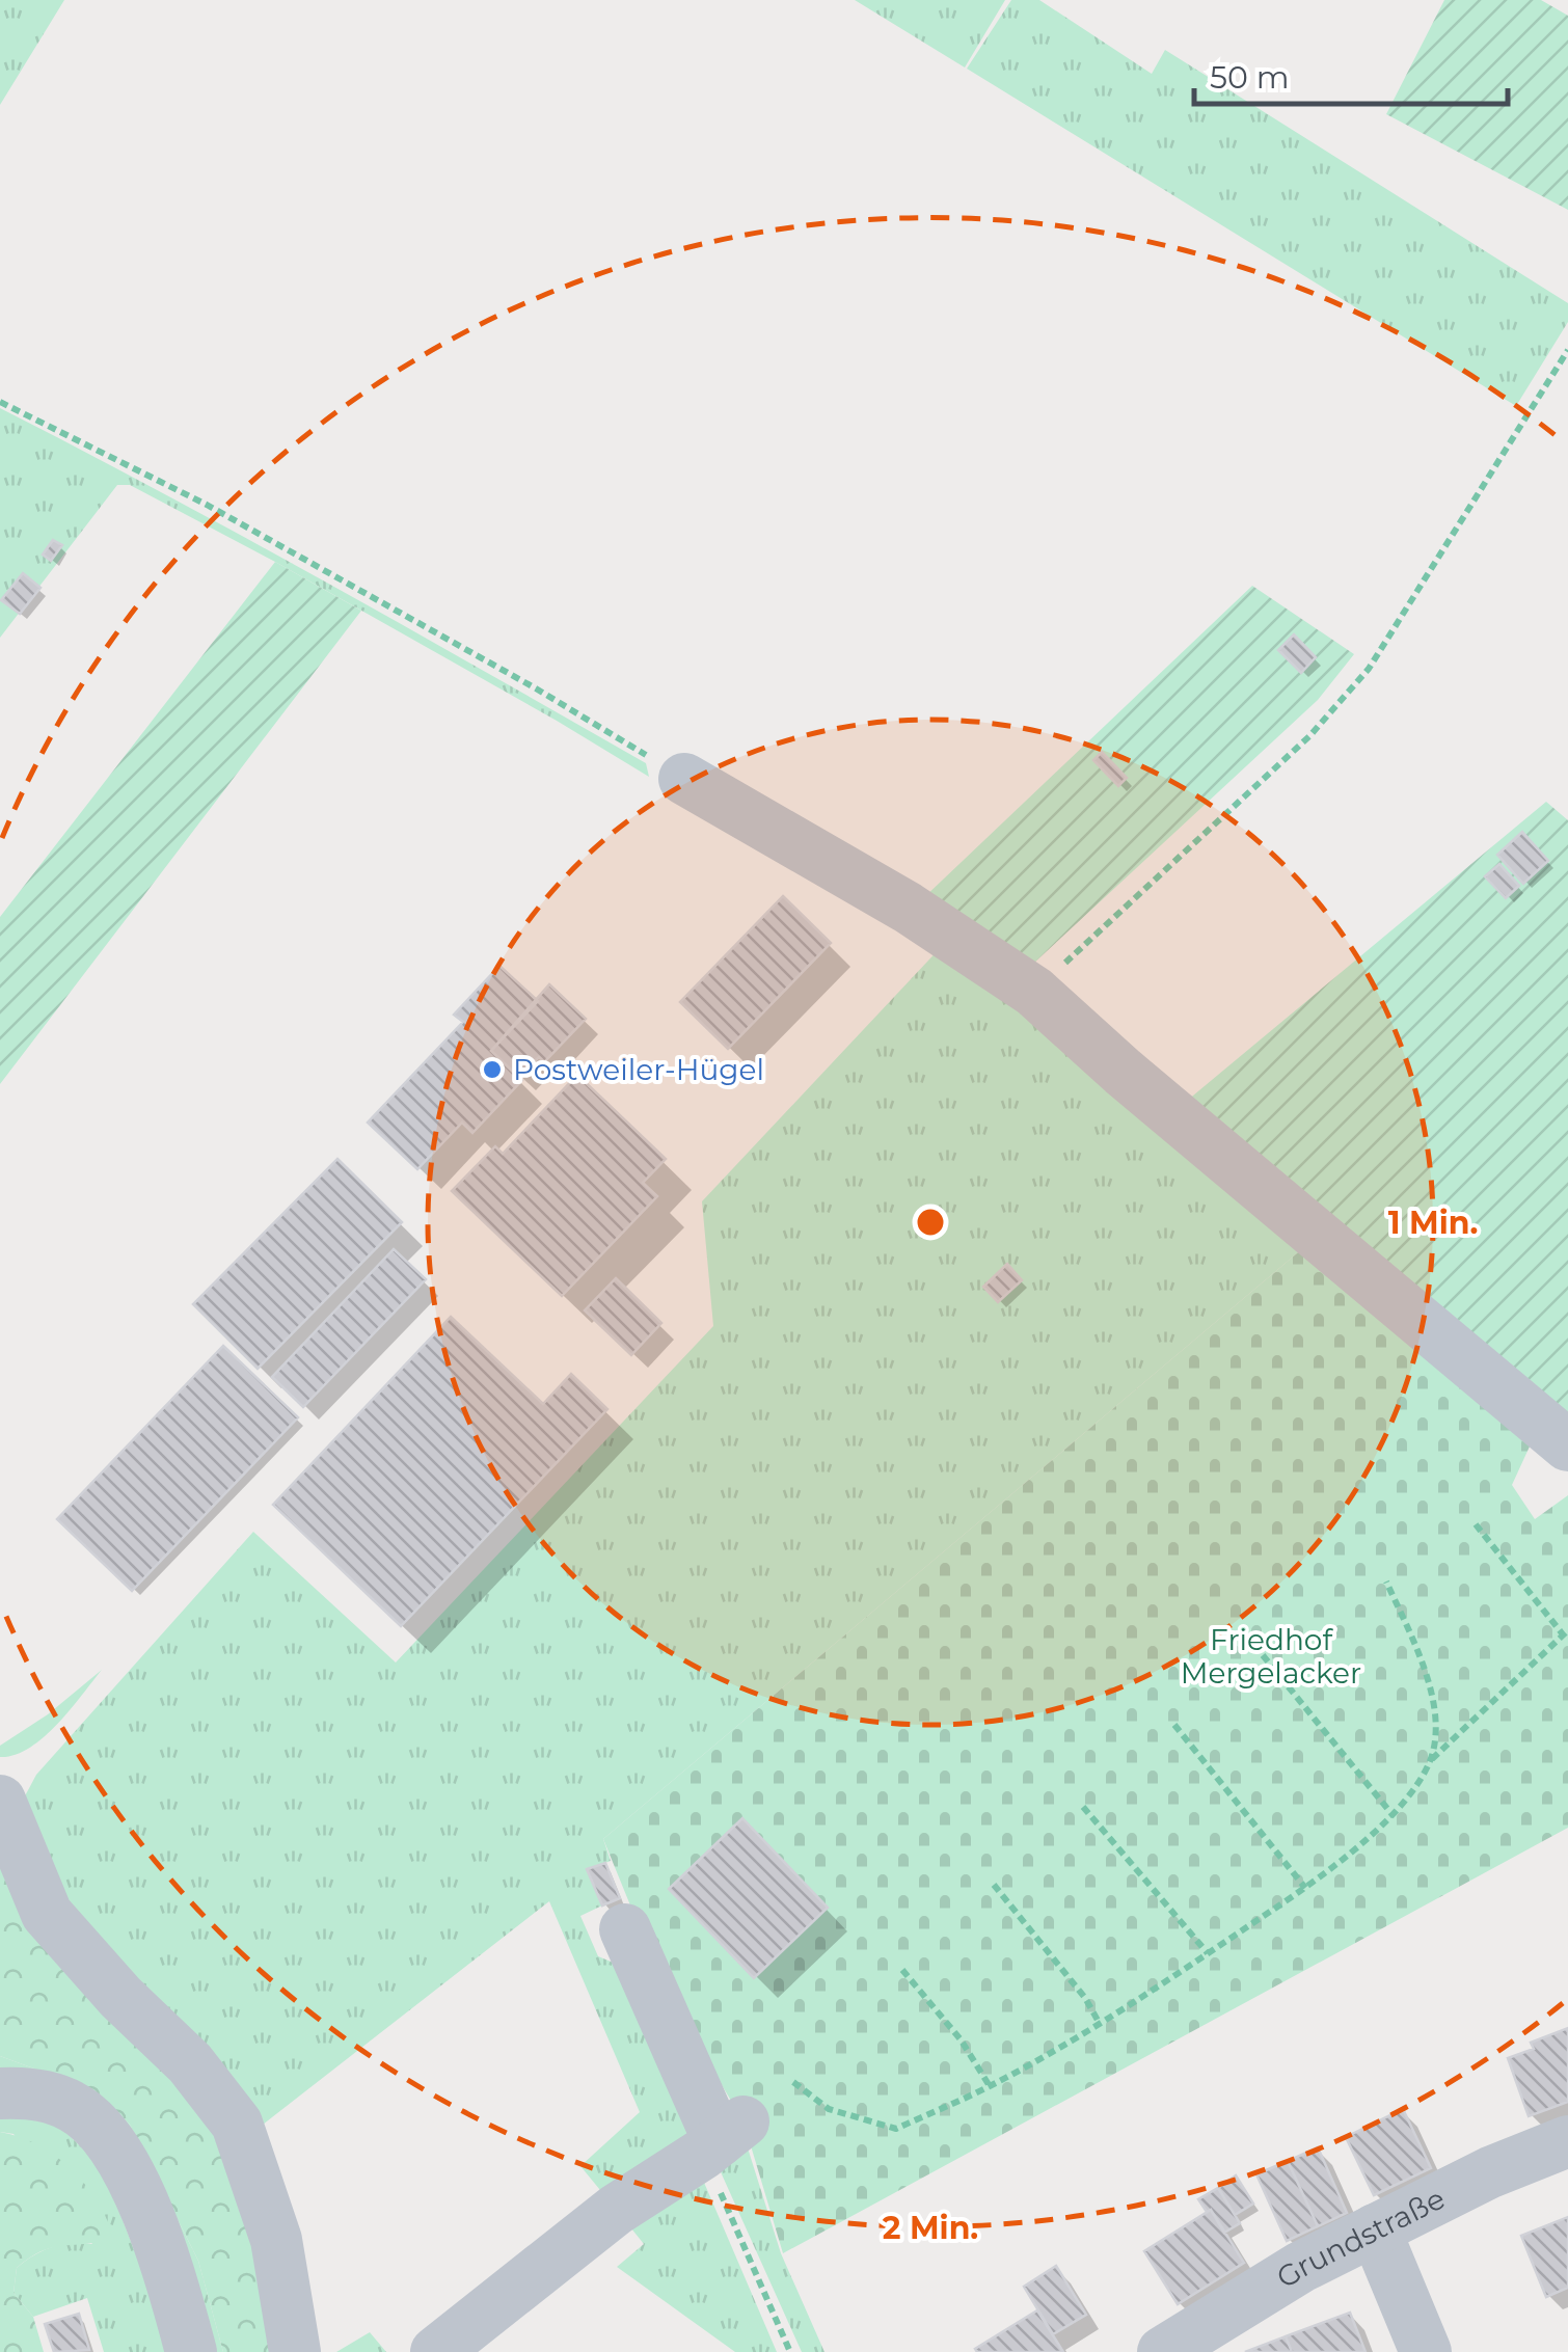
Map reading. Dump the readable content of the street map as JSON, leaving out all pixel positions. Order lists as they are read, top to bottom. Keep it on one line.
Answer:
{"streets":{"street":["Grundstraße"]},"parks":["Friedhof Mergelacker"],"places":["Postweiler-Hügel"],"scale_bar":"50 m","rings":["1 Min.","2 Min."]}
